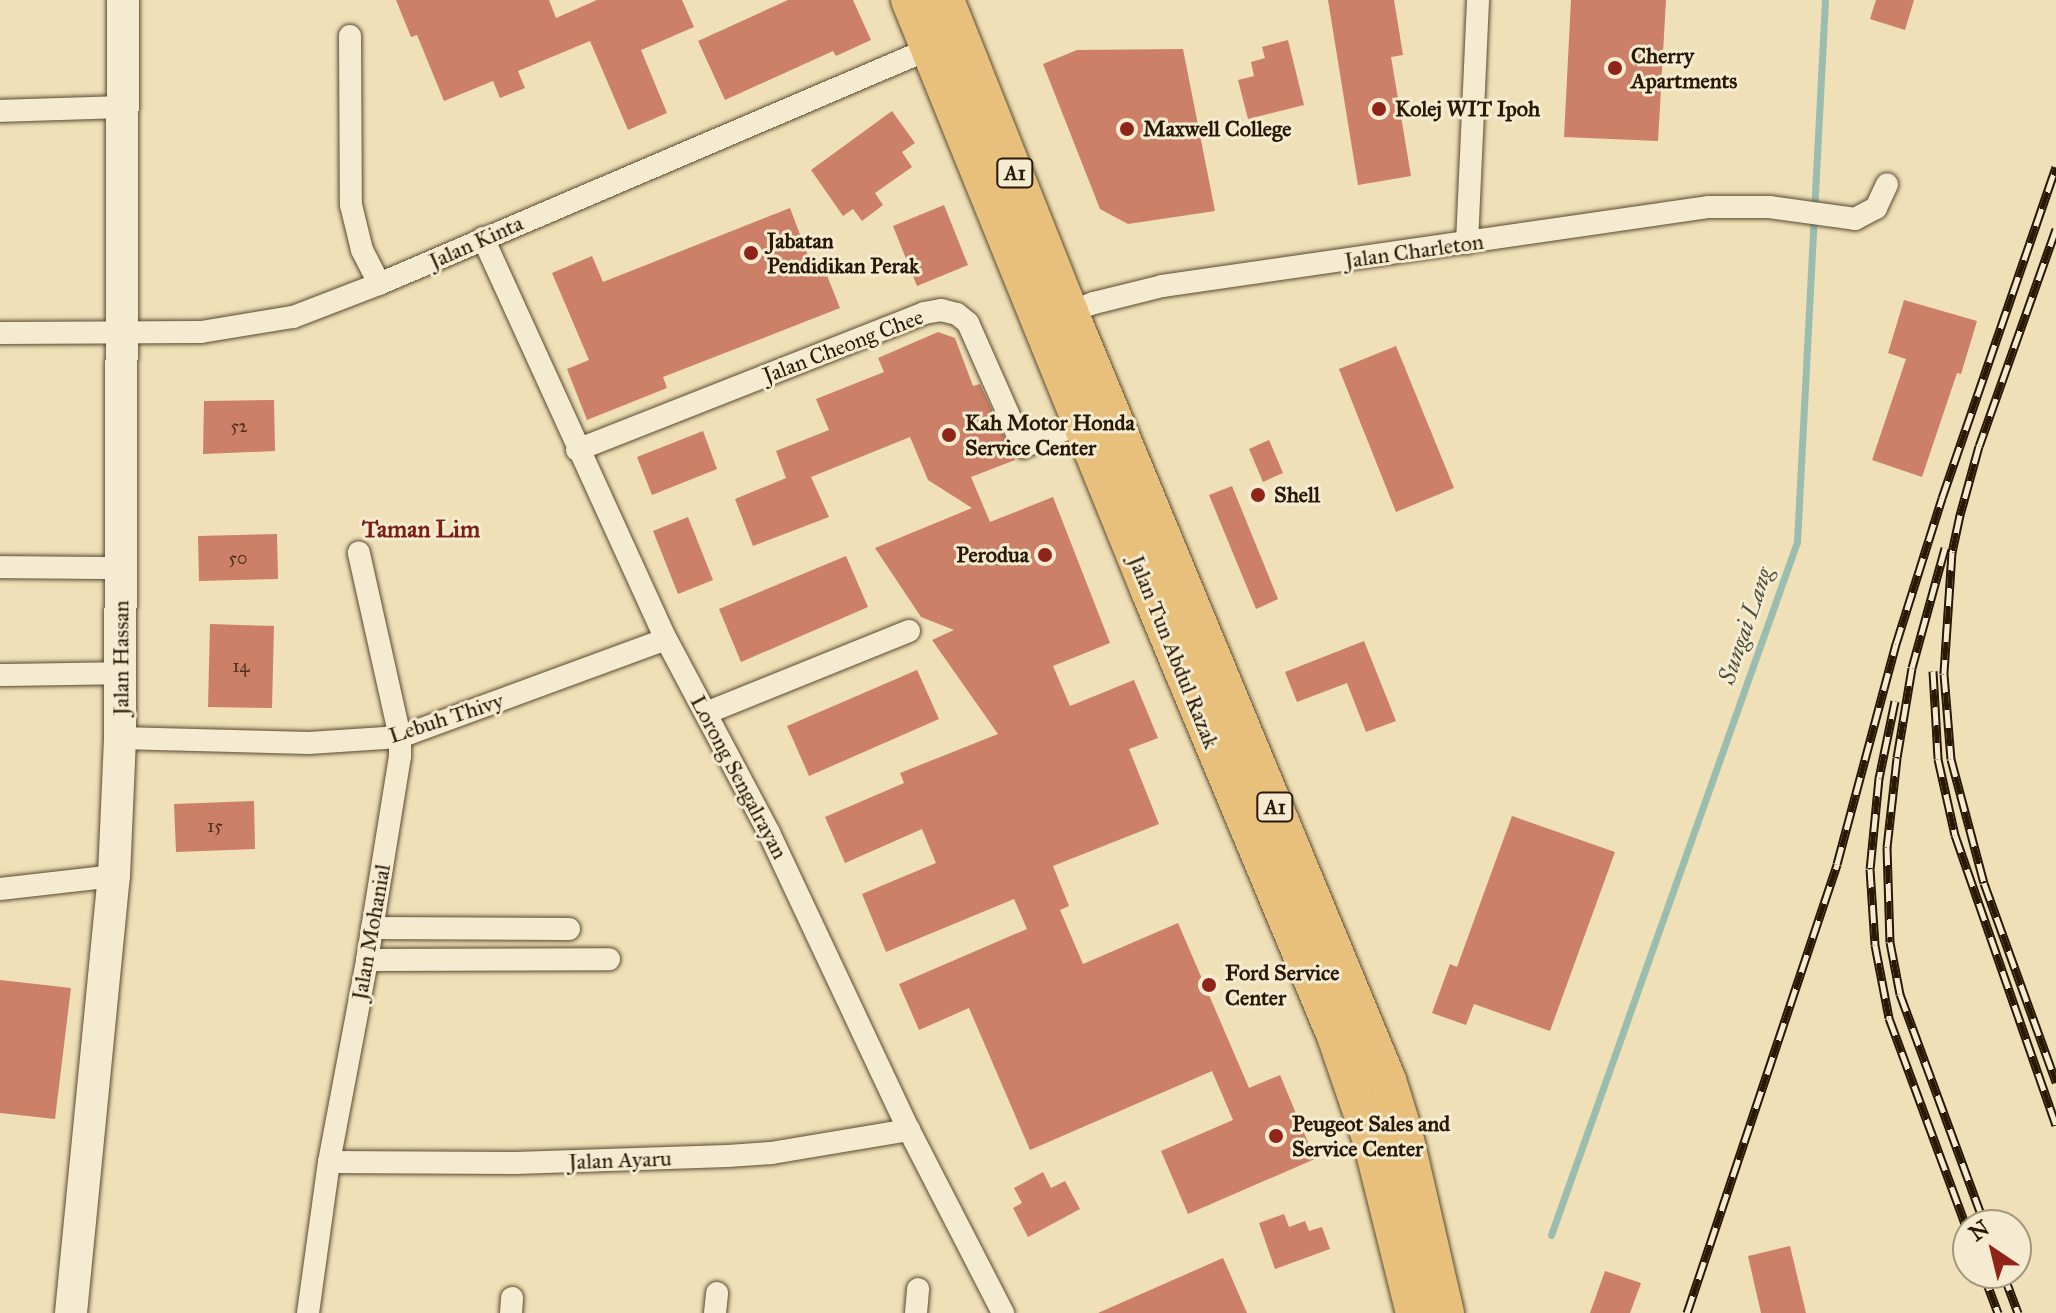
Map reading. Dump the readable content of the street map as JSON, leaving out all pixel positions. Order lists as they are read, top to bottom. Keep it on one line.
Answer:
{"streets":{"main road":["A1","Jalan Tun Abdul Razak"],"street":["Jalan Kinta","Jalan Charleton","Jalan Cheong Chee","Jalan Hassan","Lebuh Thivy","Lorong Sengalrayan","Jalan Mohanial","Jalan Ayaru"]},"crossings":[["Jalan Kinta","Jalan Tun Abdul Razak"],["Jalan Kinta","Jalan Hassan"],["Jalan Kinta","Lorong Sengalrayan"],["Jalan Charleton","Jalan Tun Abdul Razak"],["Jalan Cheong Chee","Jalan Tun Abdul Razak"],["Jalan Cheong Chee","Lorong Sengalrayan"],["Jalan Hassan","Lebuh Thivy"],["Lebuh Thivy","Lorong Sengalrayan"],["Lebuh Thivy","Jalan Mohanial"],["Lorong Sengalrayan","Jalan Ayaru"],["Jalan Mohanial","Jalan Ayaru"]],"districts":["Taman Lim"],"water":["Sungai Lang"],"places":["Cherry Apartments","Kolej WIT Ipoh","Maxwell College","Jabatan Pendidikan Perak","Kah Motor Honda Service Center","Shell","Perodua","Ford Service Center","Peugeot Sales and Service Center"],"house_numbers":["52","50","14","15"],"north":"top left"}
